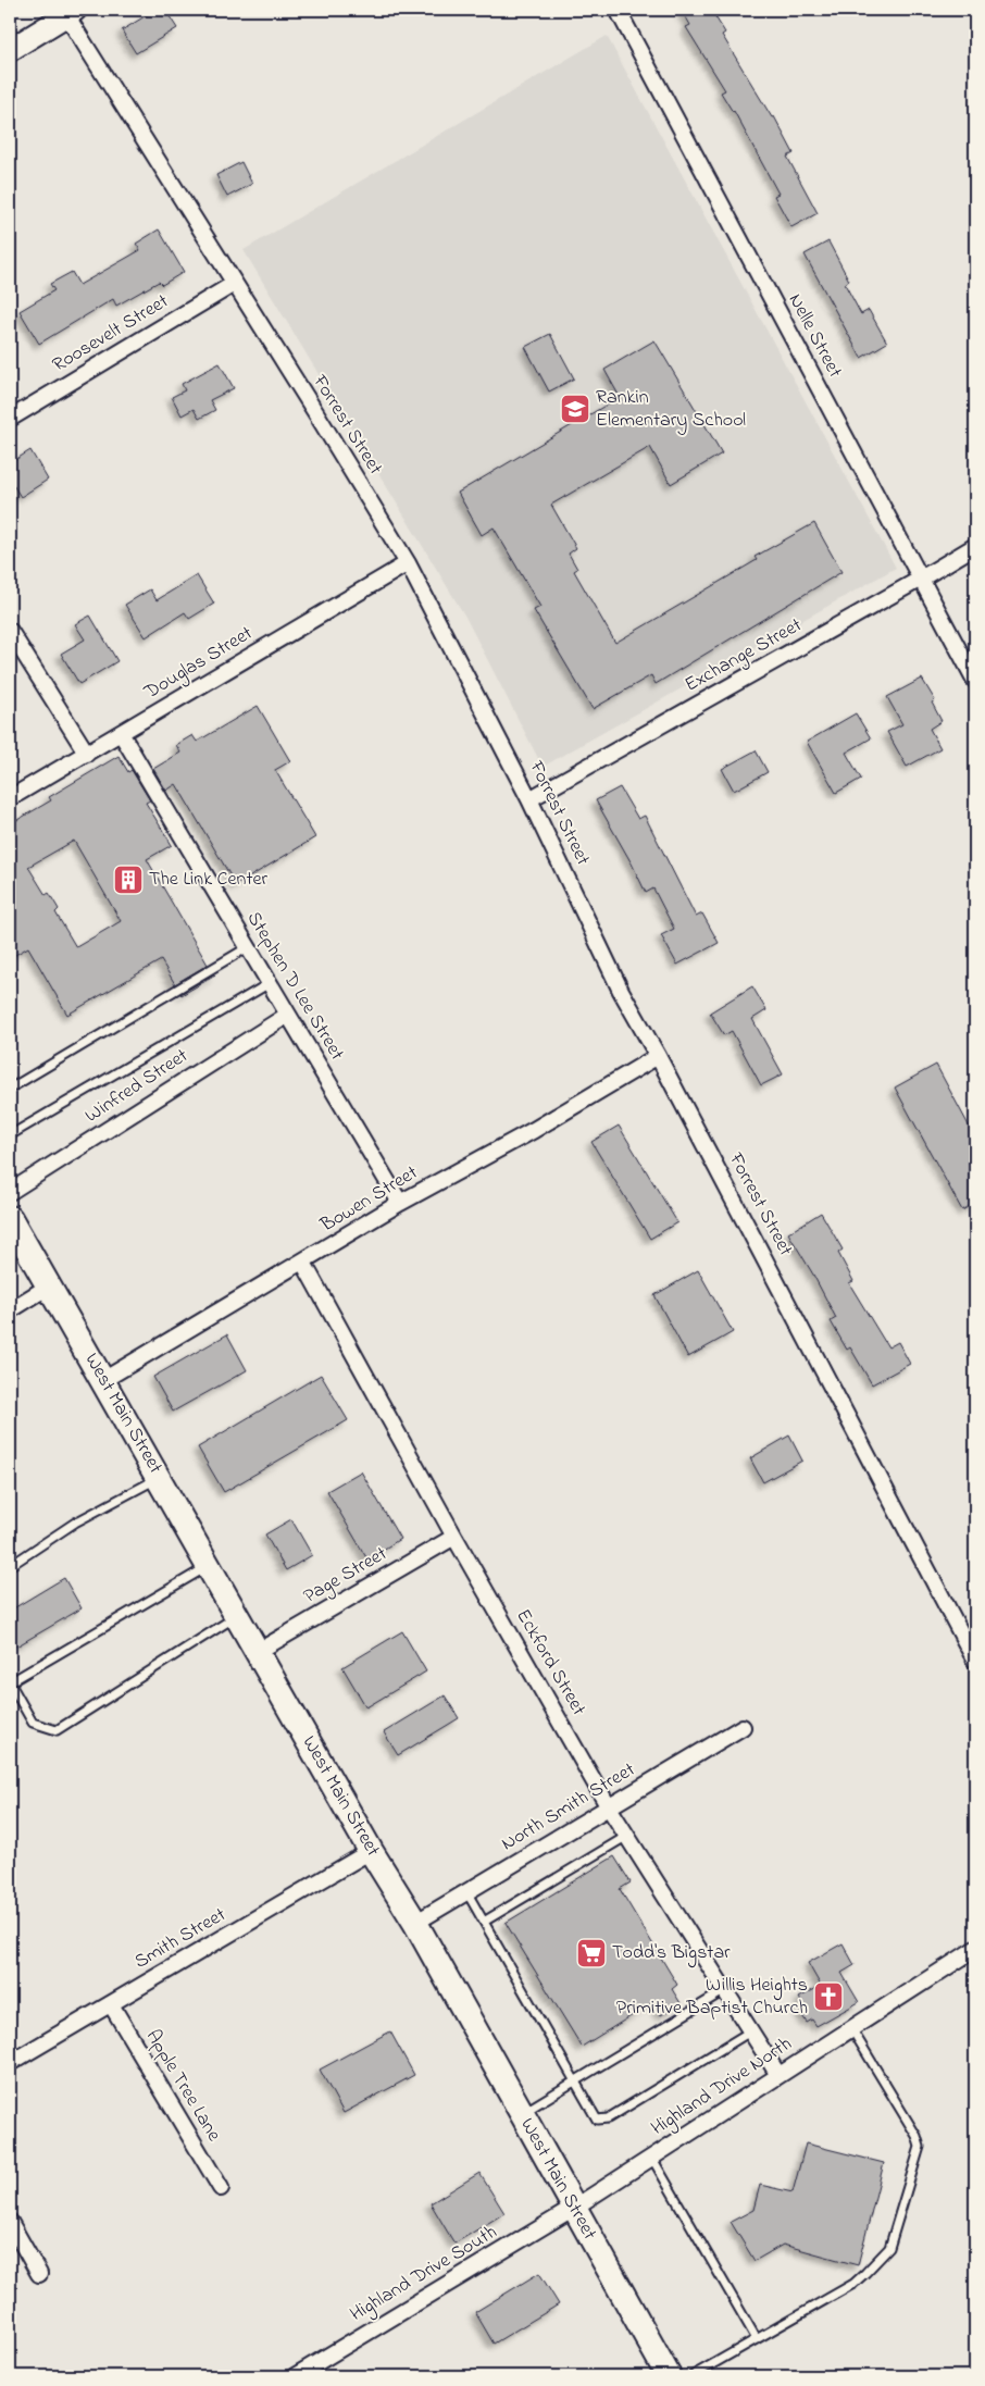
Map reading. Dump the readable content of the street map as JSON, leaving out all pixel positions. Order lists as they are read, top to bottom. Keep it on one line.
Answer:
{"streets":{"main road":["West Main Street"],"street":["Roosevelt Street","Nelle Street","Forrest Street","Exchange Street","Douglas Street","Stephen D Lee Street","Winfred Street","Bowen Street","Page Street","Eckford Street","North Smith Street","Smith Street","Apple Tree Lane","Highland Drive North","Highland Drive South"]},"crossings":[["Roosevelt Street","Forrest Street"],["Nelle Street","Exchange Street"],["Forrest Street","Exchange Street"],["Forrest Street","Douglas Street"],["Forrest Street","Bowen Street"],["Douglas Street","Stephen D Lee Street"],["Stephen D Lee Street","Winfred Street"],["Stephen D Lee Street","Bowen Street"],["Bowen Street","West Main Street"],["Bowen Street","Eckford Street"],["West Main Street","Page Street"],["West Main Street","North Smith Street"],["West Main Street","Smith Street"],["West Main Street","Highland Drive North"],["West Main Street","Highland Drive South"],["Page Street","Eckford Street"],["Eckford Street","North Smith Street"],["Eckford Street","Highland Drive North"],["Smith Street","Apple Tree Lane"],["Highland Drive North","Highland Drive South"]],"places":{"school or university":["Rankin Elementary School"],"building":["The Link Center"],"supermarket":["Todd's Bigstar"],"church":["Willis Heights Primitive Baptist Church"]}}
